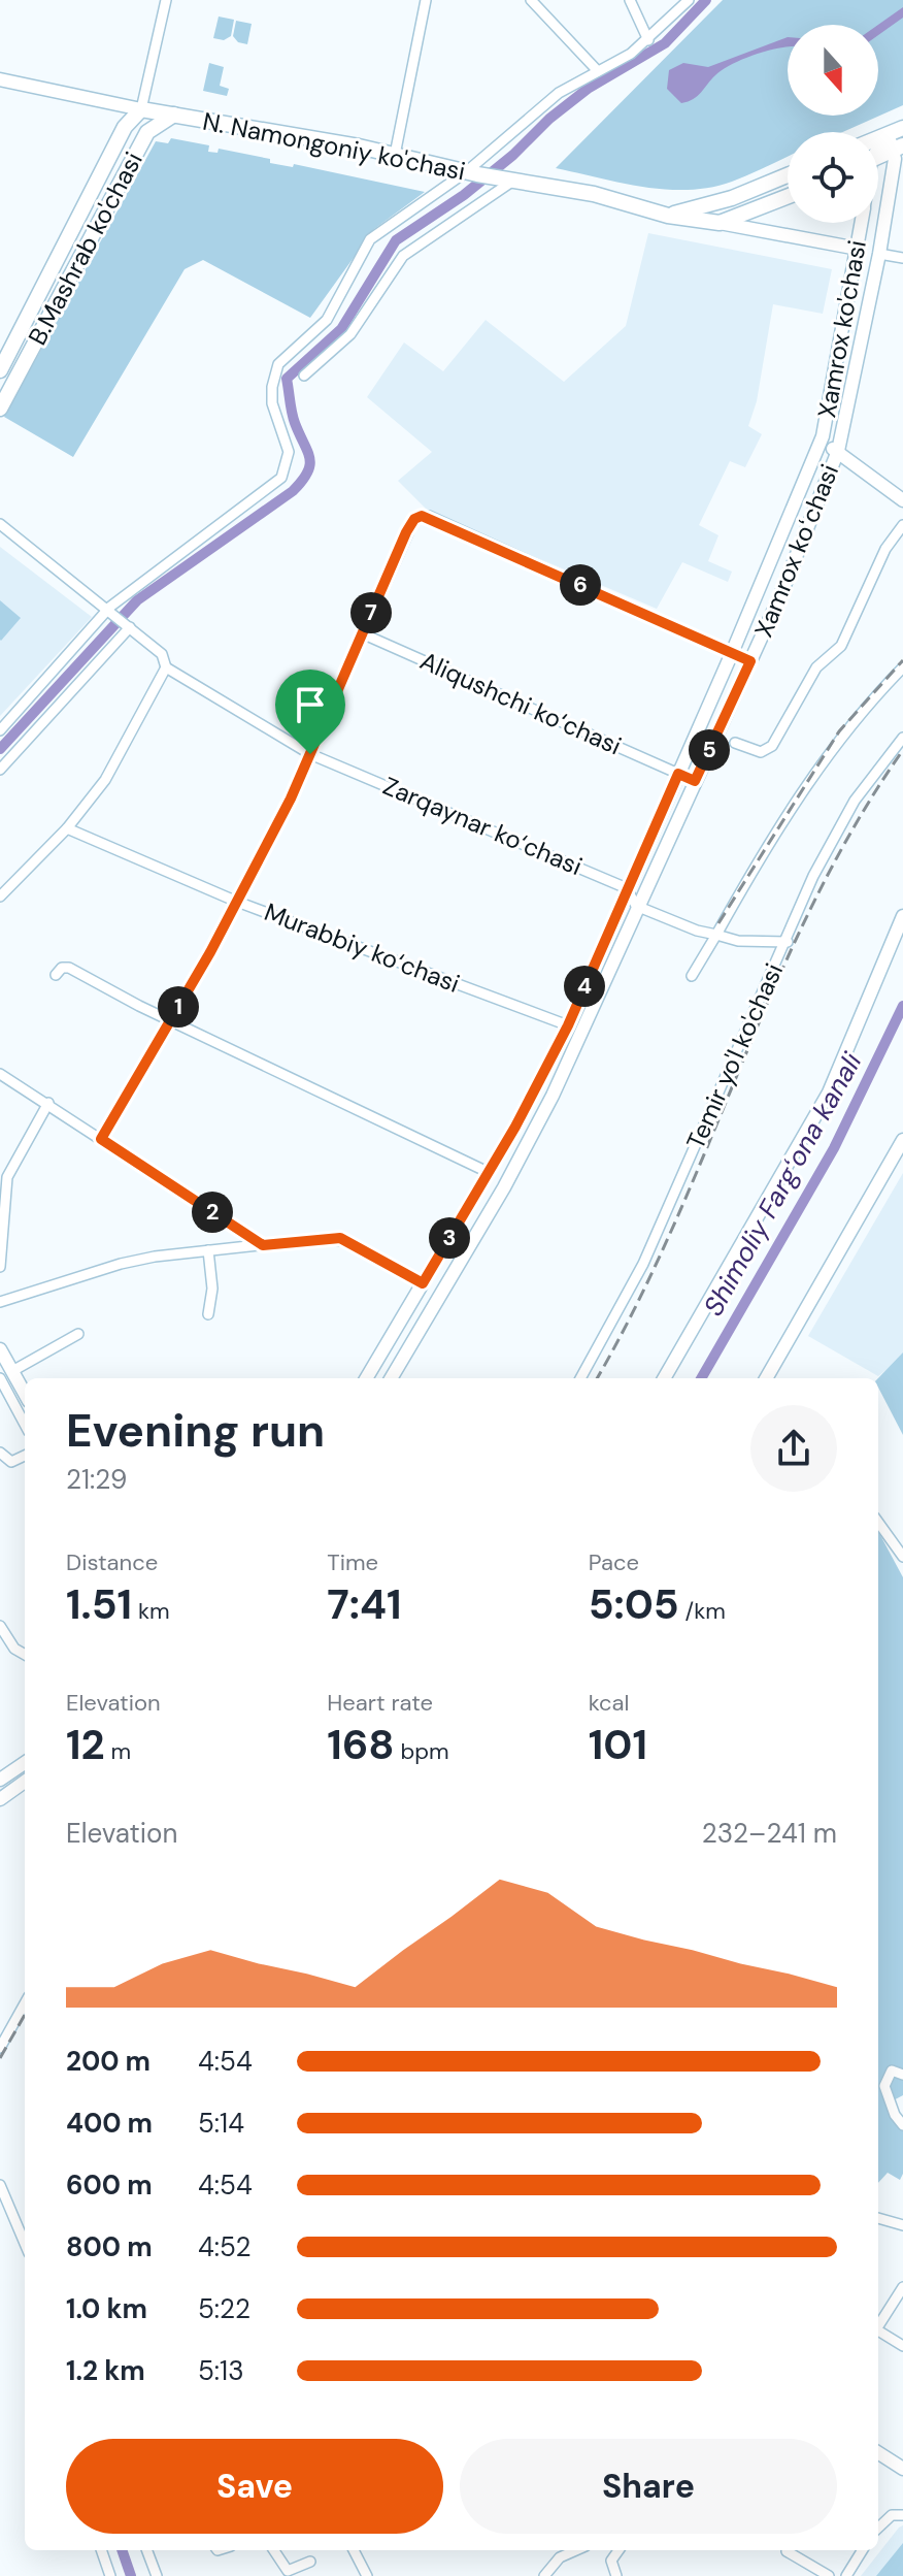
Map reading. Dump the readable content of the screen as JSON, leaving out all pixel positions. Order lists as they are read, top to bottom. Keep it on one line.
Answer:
{"streets":{"main road":["N. Namongoniy ko'chasi","B.Mashrab ko'chasi","Xamrox ko'chasi","Xamrox koʻchasi"],"street":["Aliqushchi ko‘chasi","Zarqaynar ko‘chasi","Murabbiy ko‘chasi","Temir yo'l ko'chasi"]},"crossings":[["N. Namongoniy ko'chasi","B.Mashrab ko'chasi"],["Xamrox ko'chasi","Xamrox koʻchasi"],["Xamrox ko'chasi","Aliqushchi ko‘chasi"],["Xamrox ko'chasi","Zarqaynar ko‘chasi"],["Xamrox ko'chasi","Murabbiy ko‘chasi"],["Xamrox koʻchasi","Aliqushchi ko‘chasi"]],"water":["Shimoliy Fargʻona kanali"],"north":"bottom","page":{"pins":["6","7","5","4","1","2","3"],"heading":["Evening run","21:29"],"stats":[["Distance","1.51 km"],["Time","7:41"],["Pace","5:05 /km"],["Elevation","12 m"],["Heart rate","168 bpm"],["kcal","101"]],"chart":["Elevation","232–241 m"],"list":[{"name":"200 m","note":"4:54"},{"name":"400 m","note":"5:14"},{"name":"600 m","note":"4:54"},{"name":"800 m","note":"4:52"},{"name":"1.0 km","note":"5:22"},{"name":"1.2 km","note":"5:13"}],"buttons":["Save","Share"]}}
